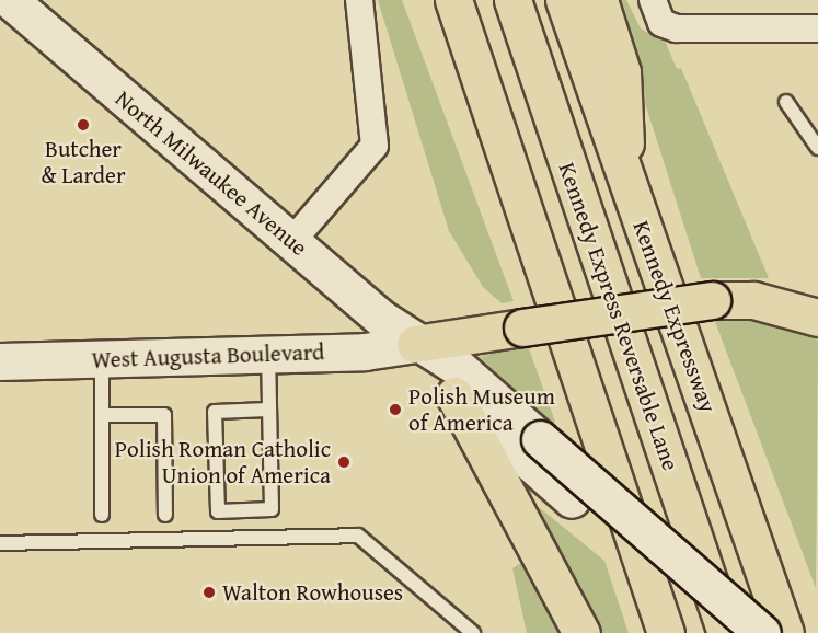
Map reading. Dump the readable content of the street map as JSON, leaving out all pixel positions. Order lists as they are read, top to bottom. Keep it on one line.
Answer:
{"streets":{"highway":["Kennedy Express Reversable Lane","Kennedy Expressway"],"main road":["North Milwaukee Avenue","West Augusta Boulevard"]},"crossings":[["North Milwaukee Avenue","Kennedy Express Reversable Lane"],["North Milwaukee Avenue","West Augusta Boulevard"]],"places":["Butcher & Larder","Polish Museum of America","Polish Roman Catholic Union of America","Walton Rowhouses"]}
